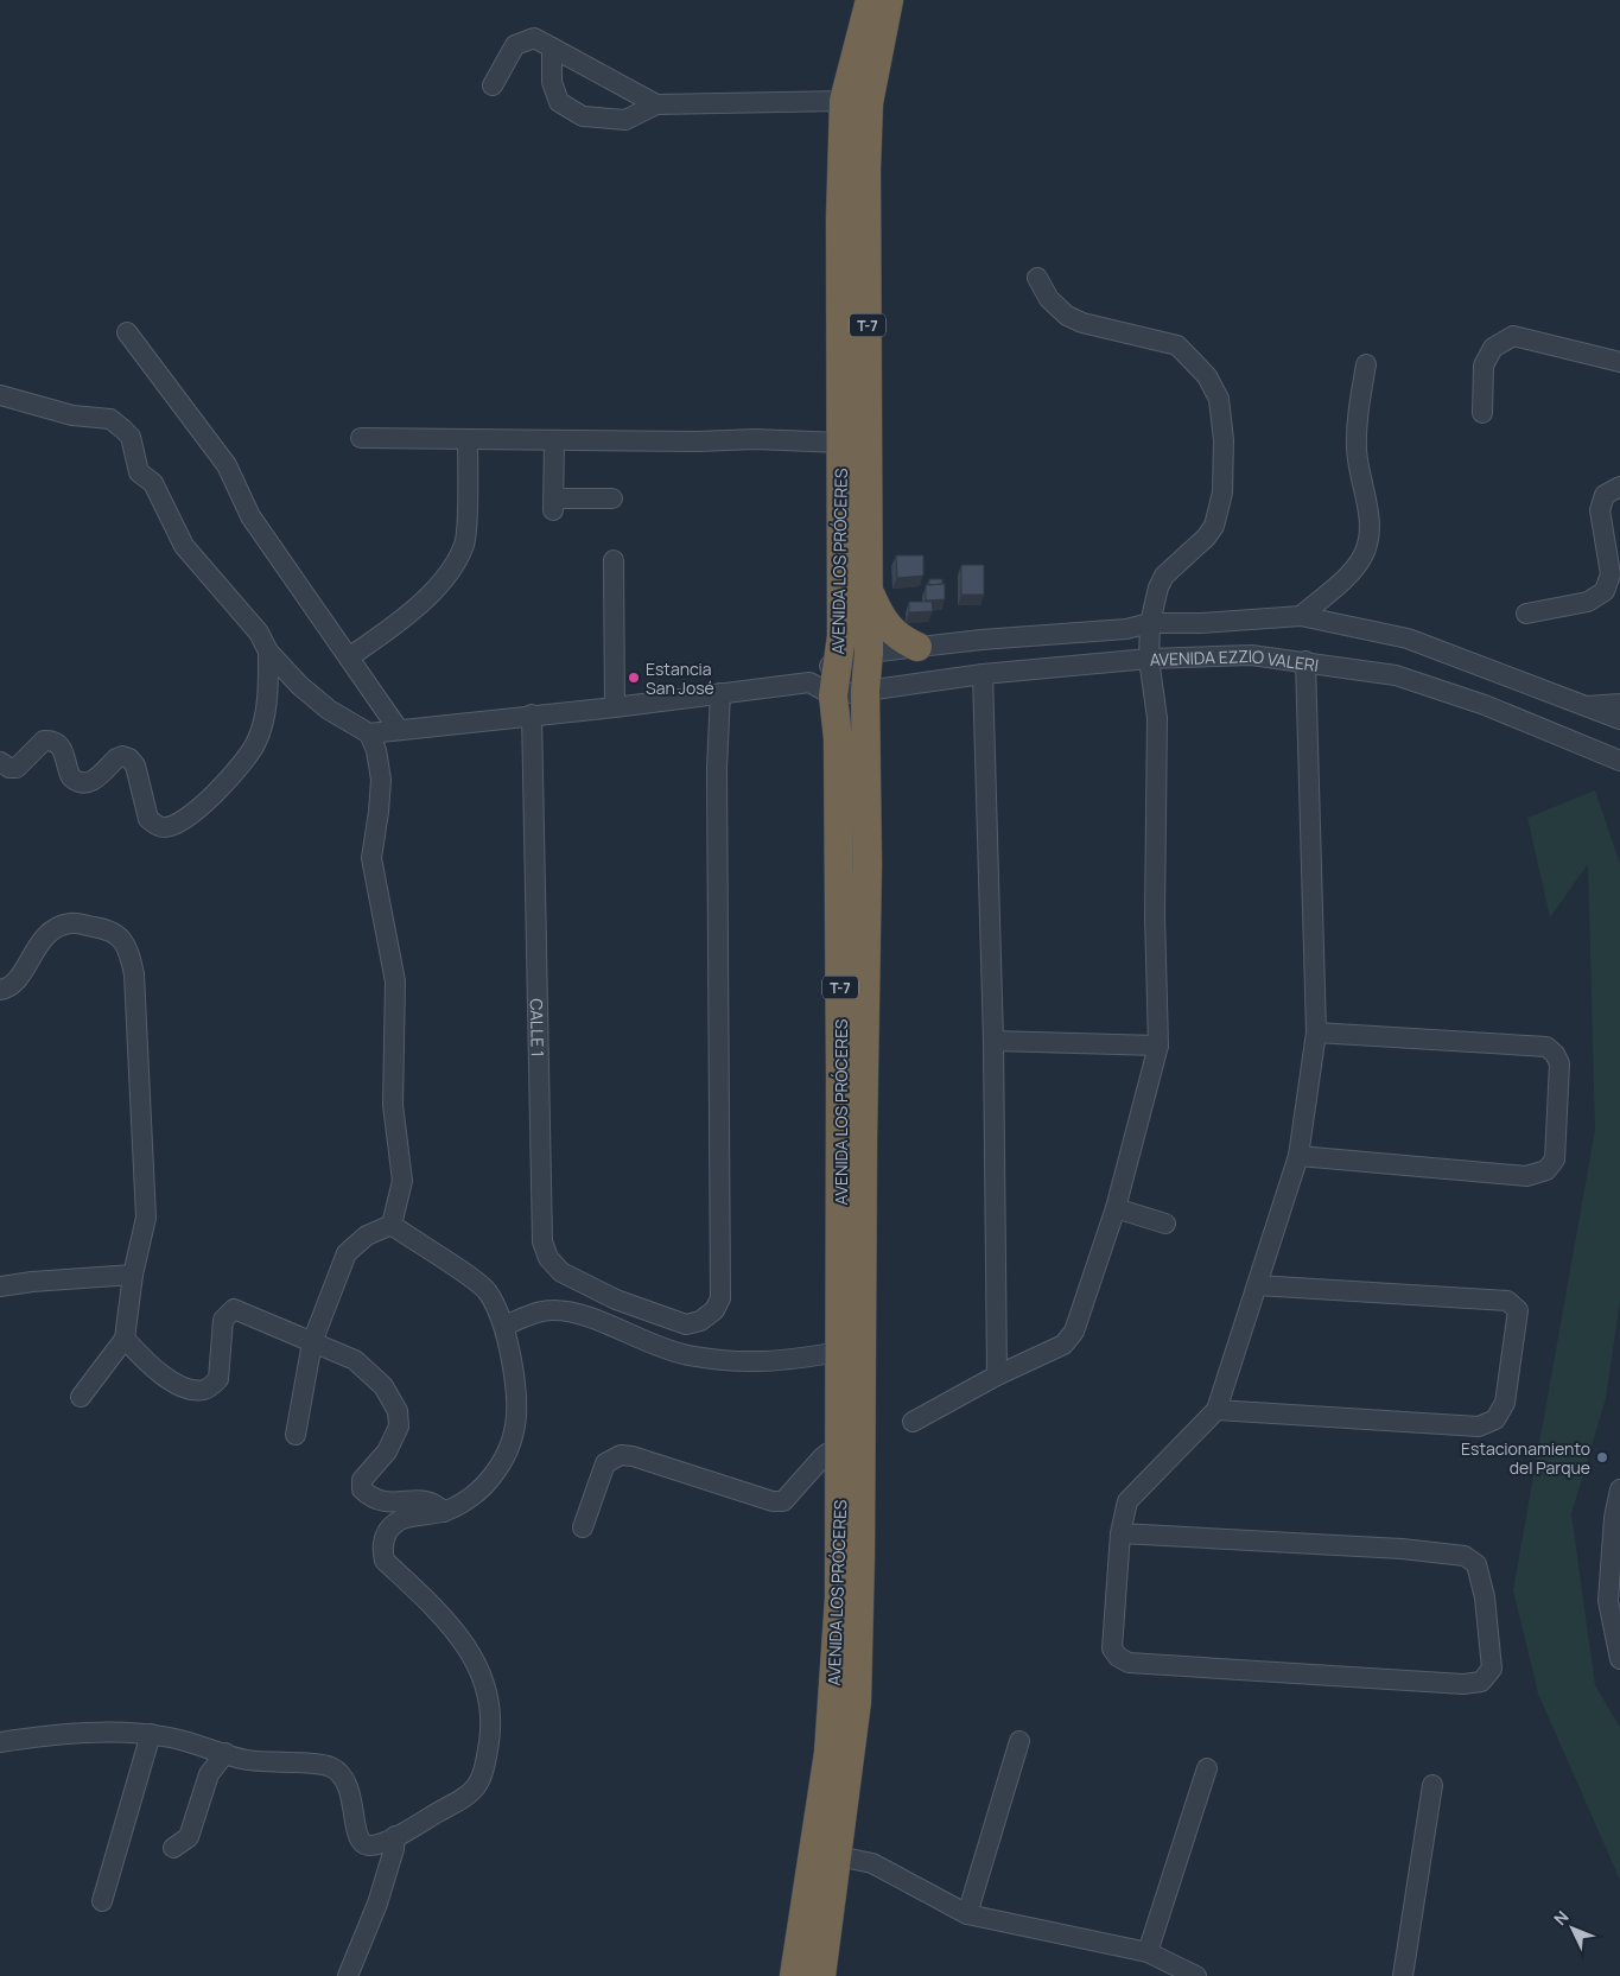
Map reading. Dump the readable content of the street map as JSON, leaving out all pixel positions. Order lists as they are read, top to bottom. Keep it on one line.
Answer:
{"streets":{"highway":["T-7","AVENIDA LOS PRÓCERES"],"street":["AVENIDA EZZIO VALERI","CALLE 1"]},"crossings":[["AVENIDA LOS PRÓCERES","AVENIDA EZZIO VALERI"],["AVENIDA EZZIO VALERI","CALLE 1"]],"places":["Estancia San José","Estacionamiento del Parque"],"north":"top left"}
